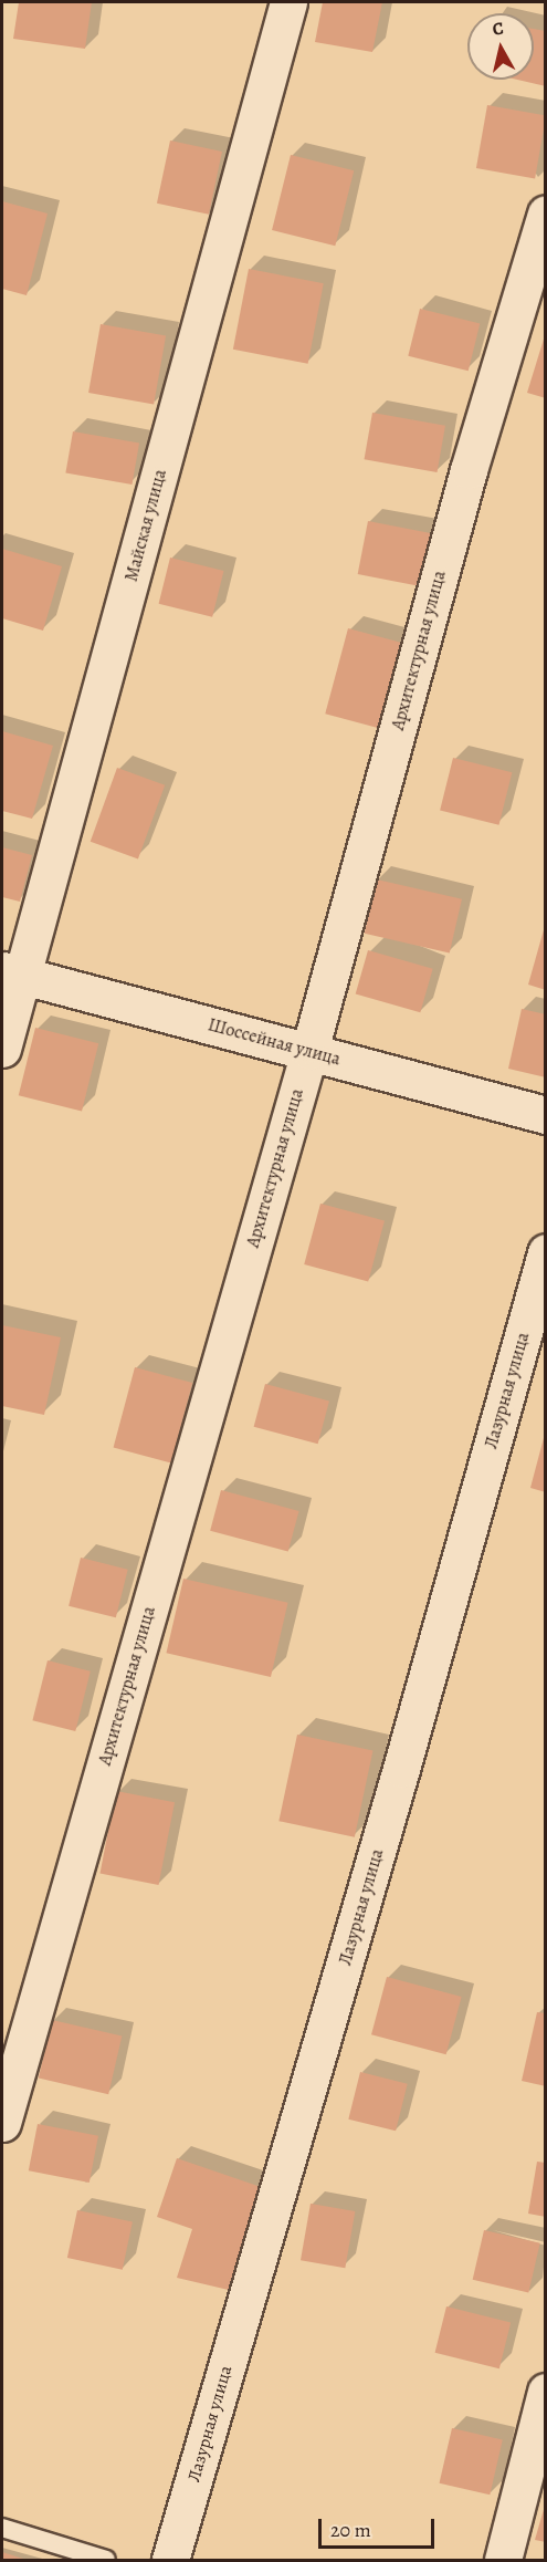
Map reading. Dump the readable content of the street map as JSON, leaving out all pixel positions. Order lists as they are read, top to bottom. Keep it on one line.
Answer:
{"streets":{"street":["Майская улица","Архитектурная улица","Шоссейная улица","Лазурная улица"]},"crossings":[["Майская улица","Шоссейная улица"],["Архитектурная улица","Шоссейная улица"]],"scale_bar":"20 m","north":"top"}
